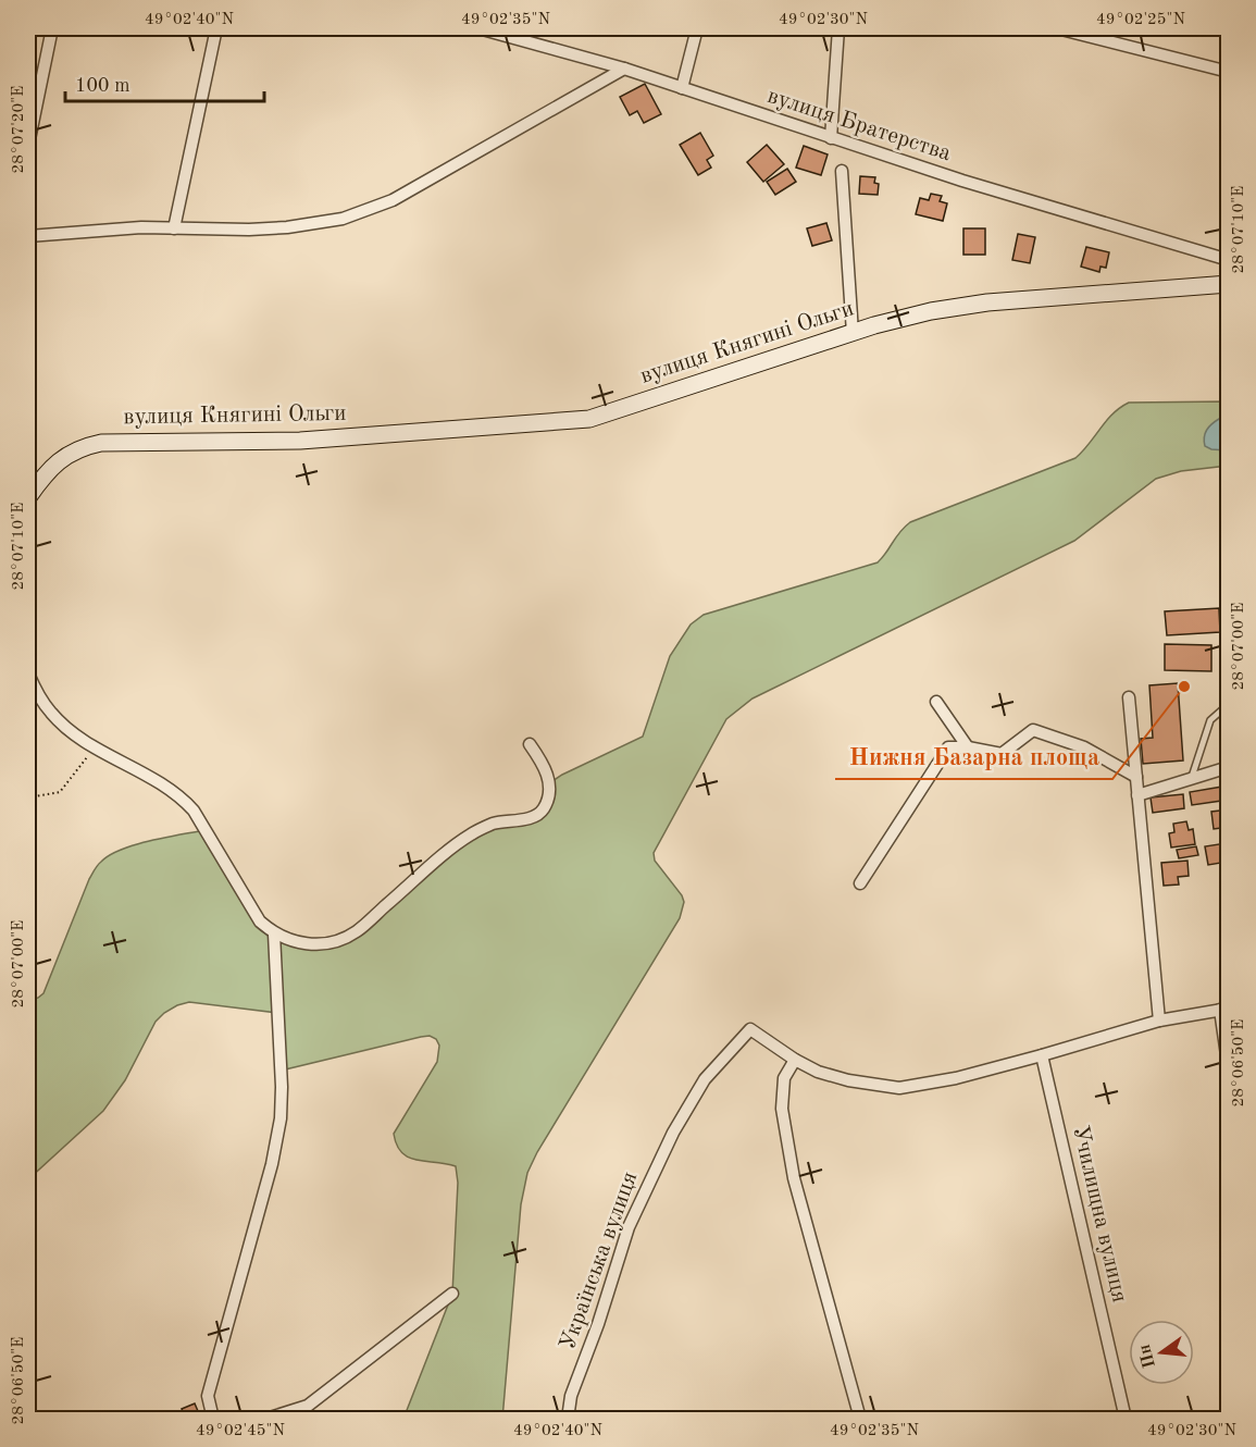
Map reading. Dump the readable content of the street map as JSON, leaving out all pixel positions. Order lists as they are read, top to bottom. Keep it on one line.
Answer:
{"streets":{"street":["вулиця Братерства","вулиця Княгині Ольги","Училищна вулиця","Українська вулиця"]},"places":["Нижня Базарна площа"],"scale_bar":"100 m","north":"left","coordinates":["49°02'40\"N","49°02'35\"N","49°02'30\"N","49°02'25\"N","28°07'20\"E","28°07'10\"E","28°07'00\"E","28°06'50\"E","49°02'45\"N"]}
